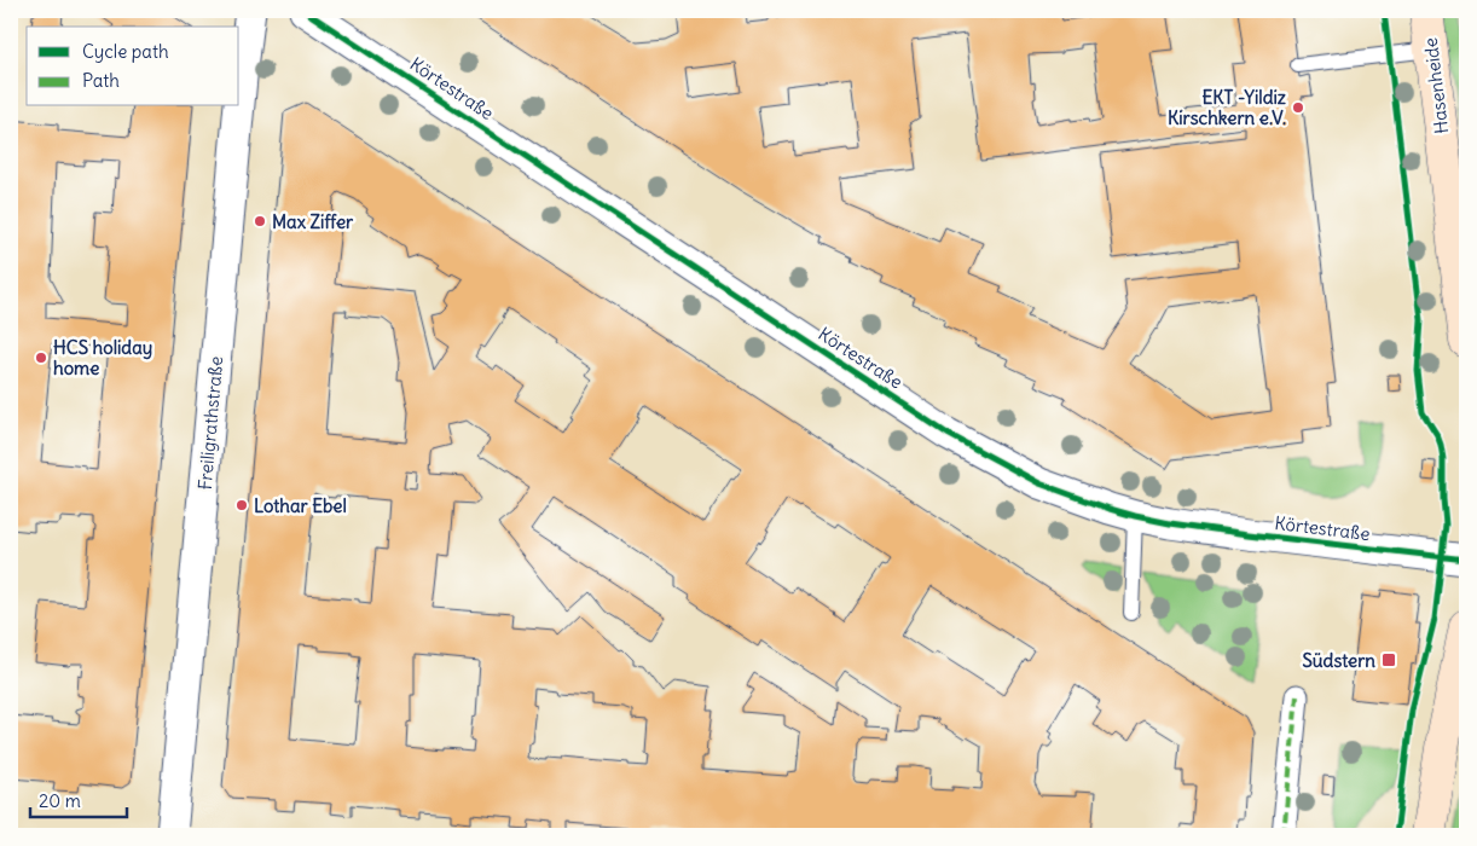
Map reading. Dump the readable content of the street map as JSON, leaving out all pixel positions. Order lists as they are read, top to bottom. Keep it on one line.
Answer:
{"streets":{"main road":["Hasenheide"],"street":["Körtestraße","Freiligrathstraße"]},"places":{"other":["EKT -Yildiz Kirschkern e.V.","Max Ziffer","HCS holiday home","Lothar Ebel"],"transit":["Südstern"]},"legend":["Cycle path","Path"],"scale_bar":"20 m"}
